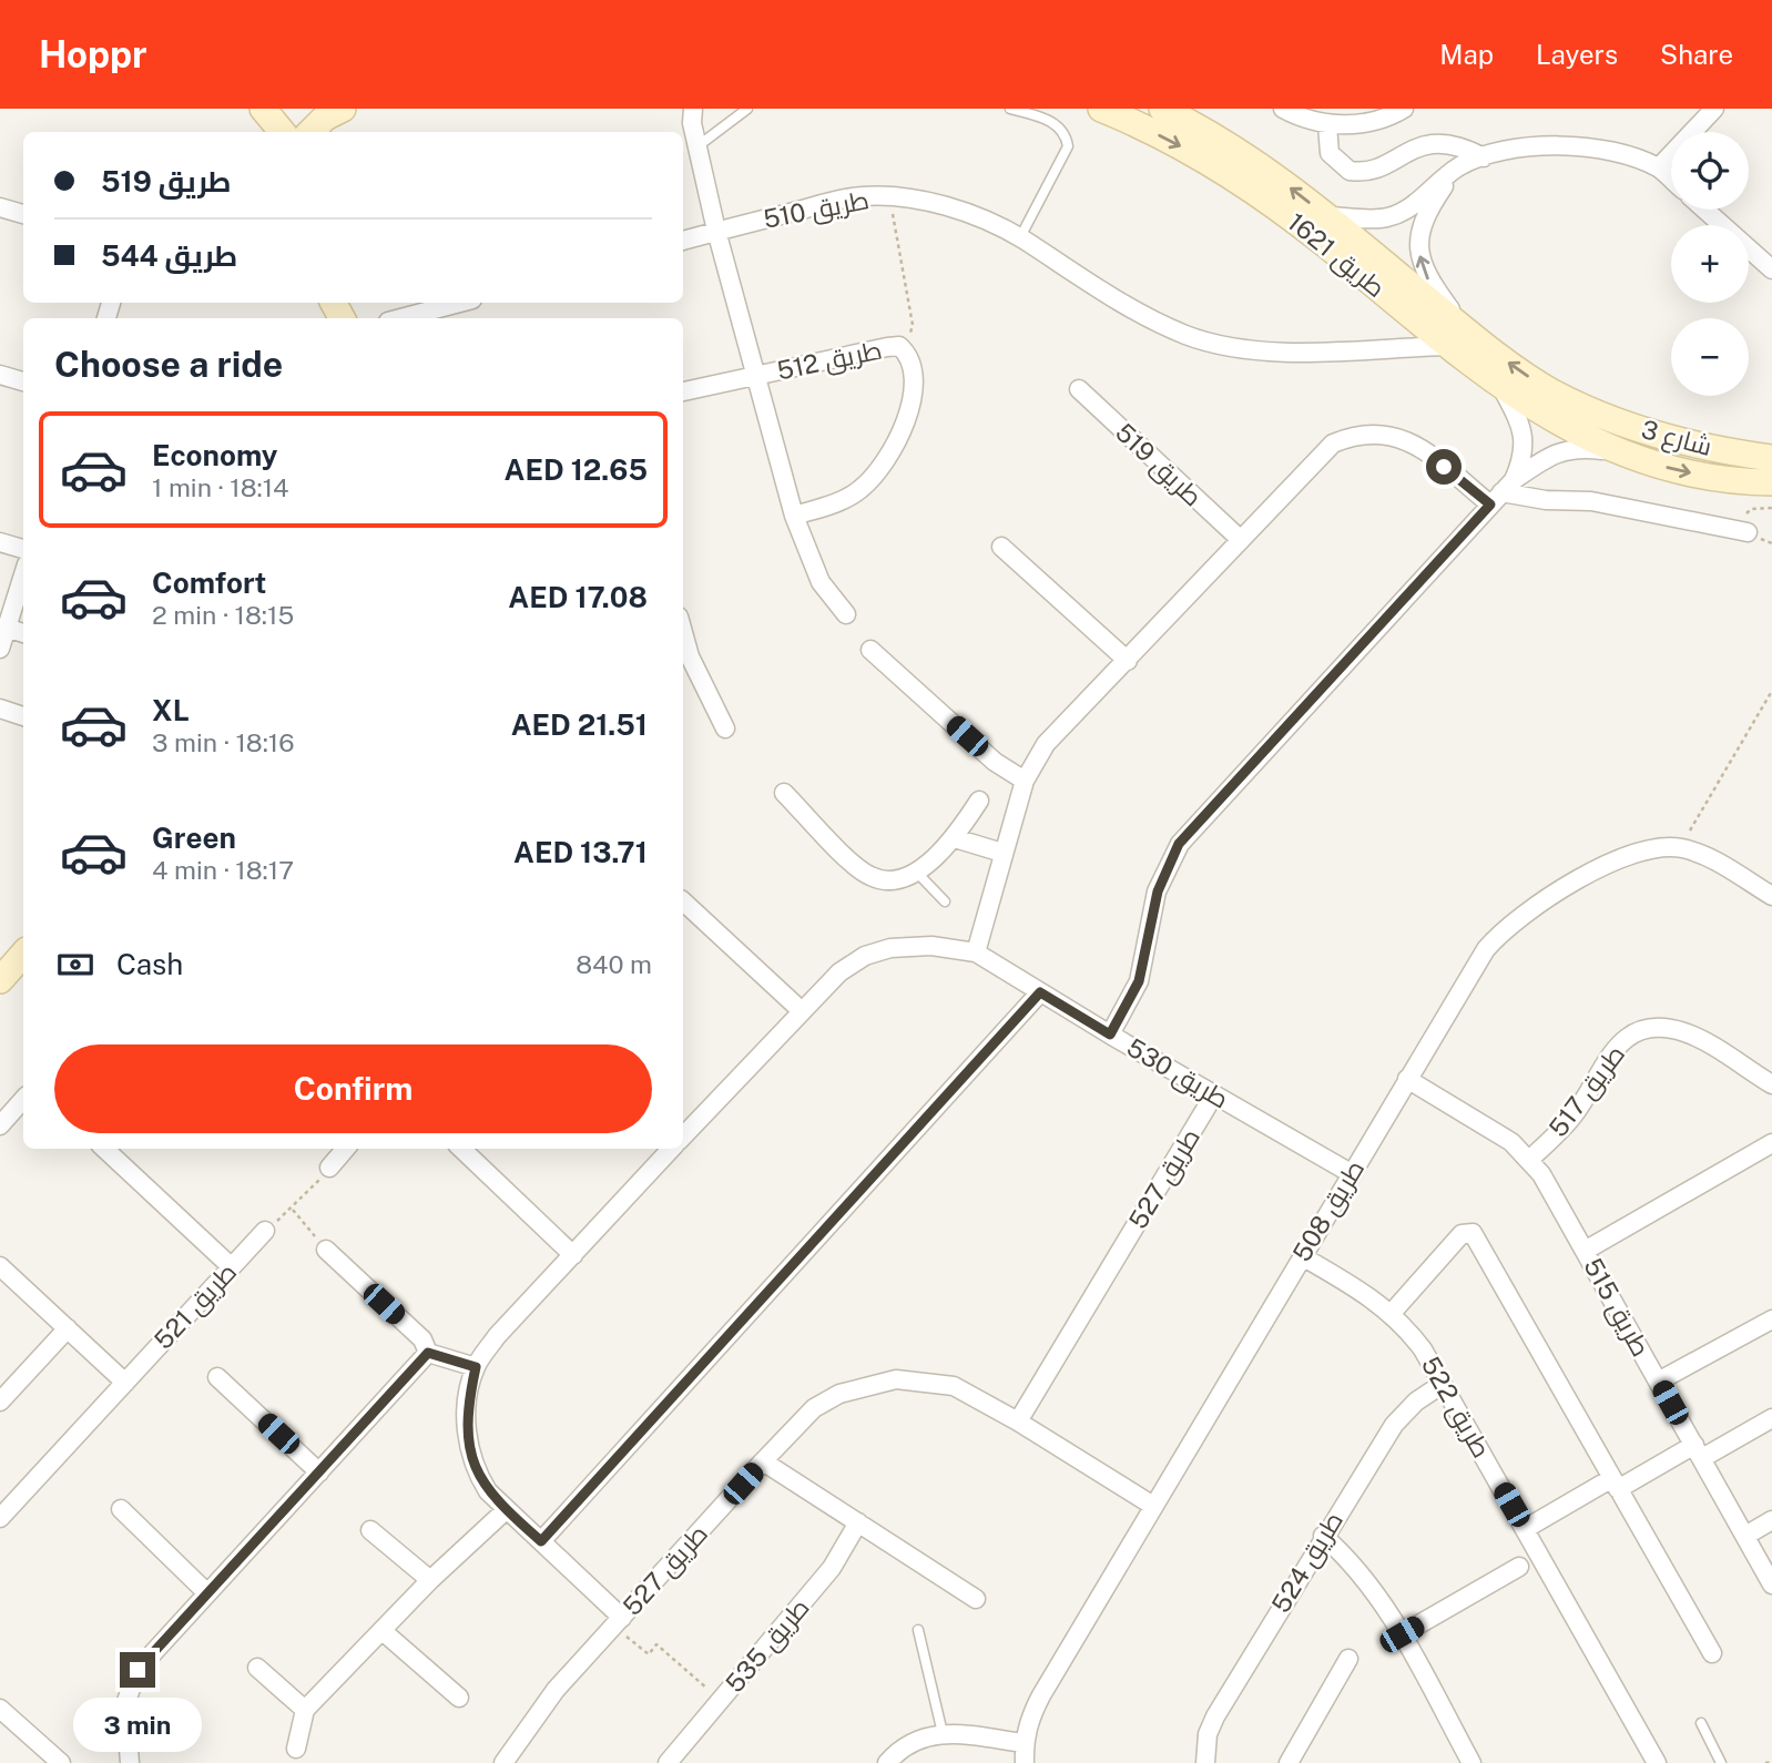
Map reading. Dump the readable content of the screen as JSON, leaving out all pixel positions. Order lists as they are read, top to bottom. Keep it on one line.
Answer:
{"streets":{"street":["طريق 510","طريق 1621","طريق 512","شارع 3","طريق 519","طريق 530","طريق 517","طريق 527","طريق 508","طريق 521","طريق 515","طريق 522","طريق 524","طريق 535"]},"crossings":[["طريق 510","طريق 1621"],["طريق 510","طريق 512"],["طريق 1621","شارع 3"],["شارع 3","طريق 530"],["طريق 530","طريق 527"],["طريق 530","طريق 508"],["طريق 517","طريق 515"],["طريق 527","طريق 508"],["طريق 508","طريق 515"],["طريق 508","طريق 522"],["طريق 522","طريق 524"]],"page":{"header":"Hoppr","nav":["Map","Layers","Share"],"map_buttons":["+","−"],"banner":["طريق 519","طريق 544"],"heading":"Choose a ride","list":[{"name":"Economy","note":"1 min · 18:14","value":"AED 12.65"},{"name":"Comfort","note":"2 min · 18:15","value":"AED 17.08"},{"name":"XL","note":"3 min · 18:16","value":"AED 21.51"},{"name":"Green","note":"4 min · 18:17","value":"AED 13.71"}],"pay":["Cash","840 m"],"buttons":"Confirm","bubble":"3 min"}}
